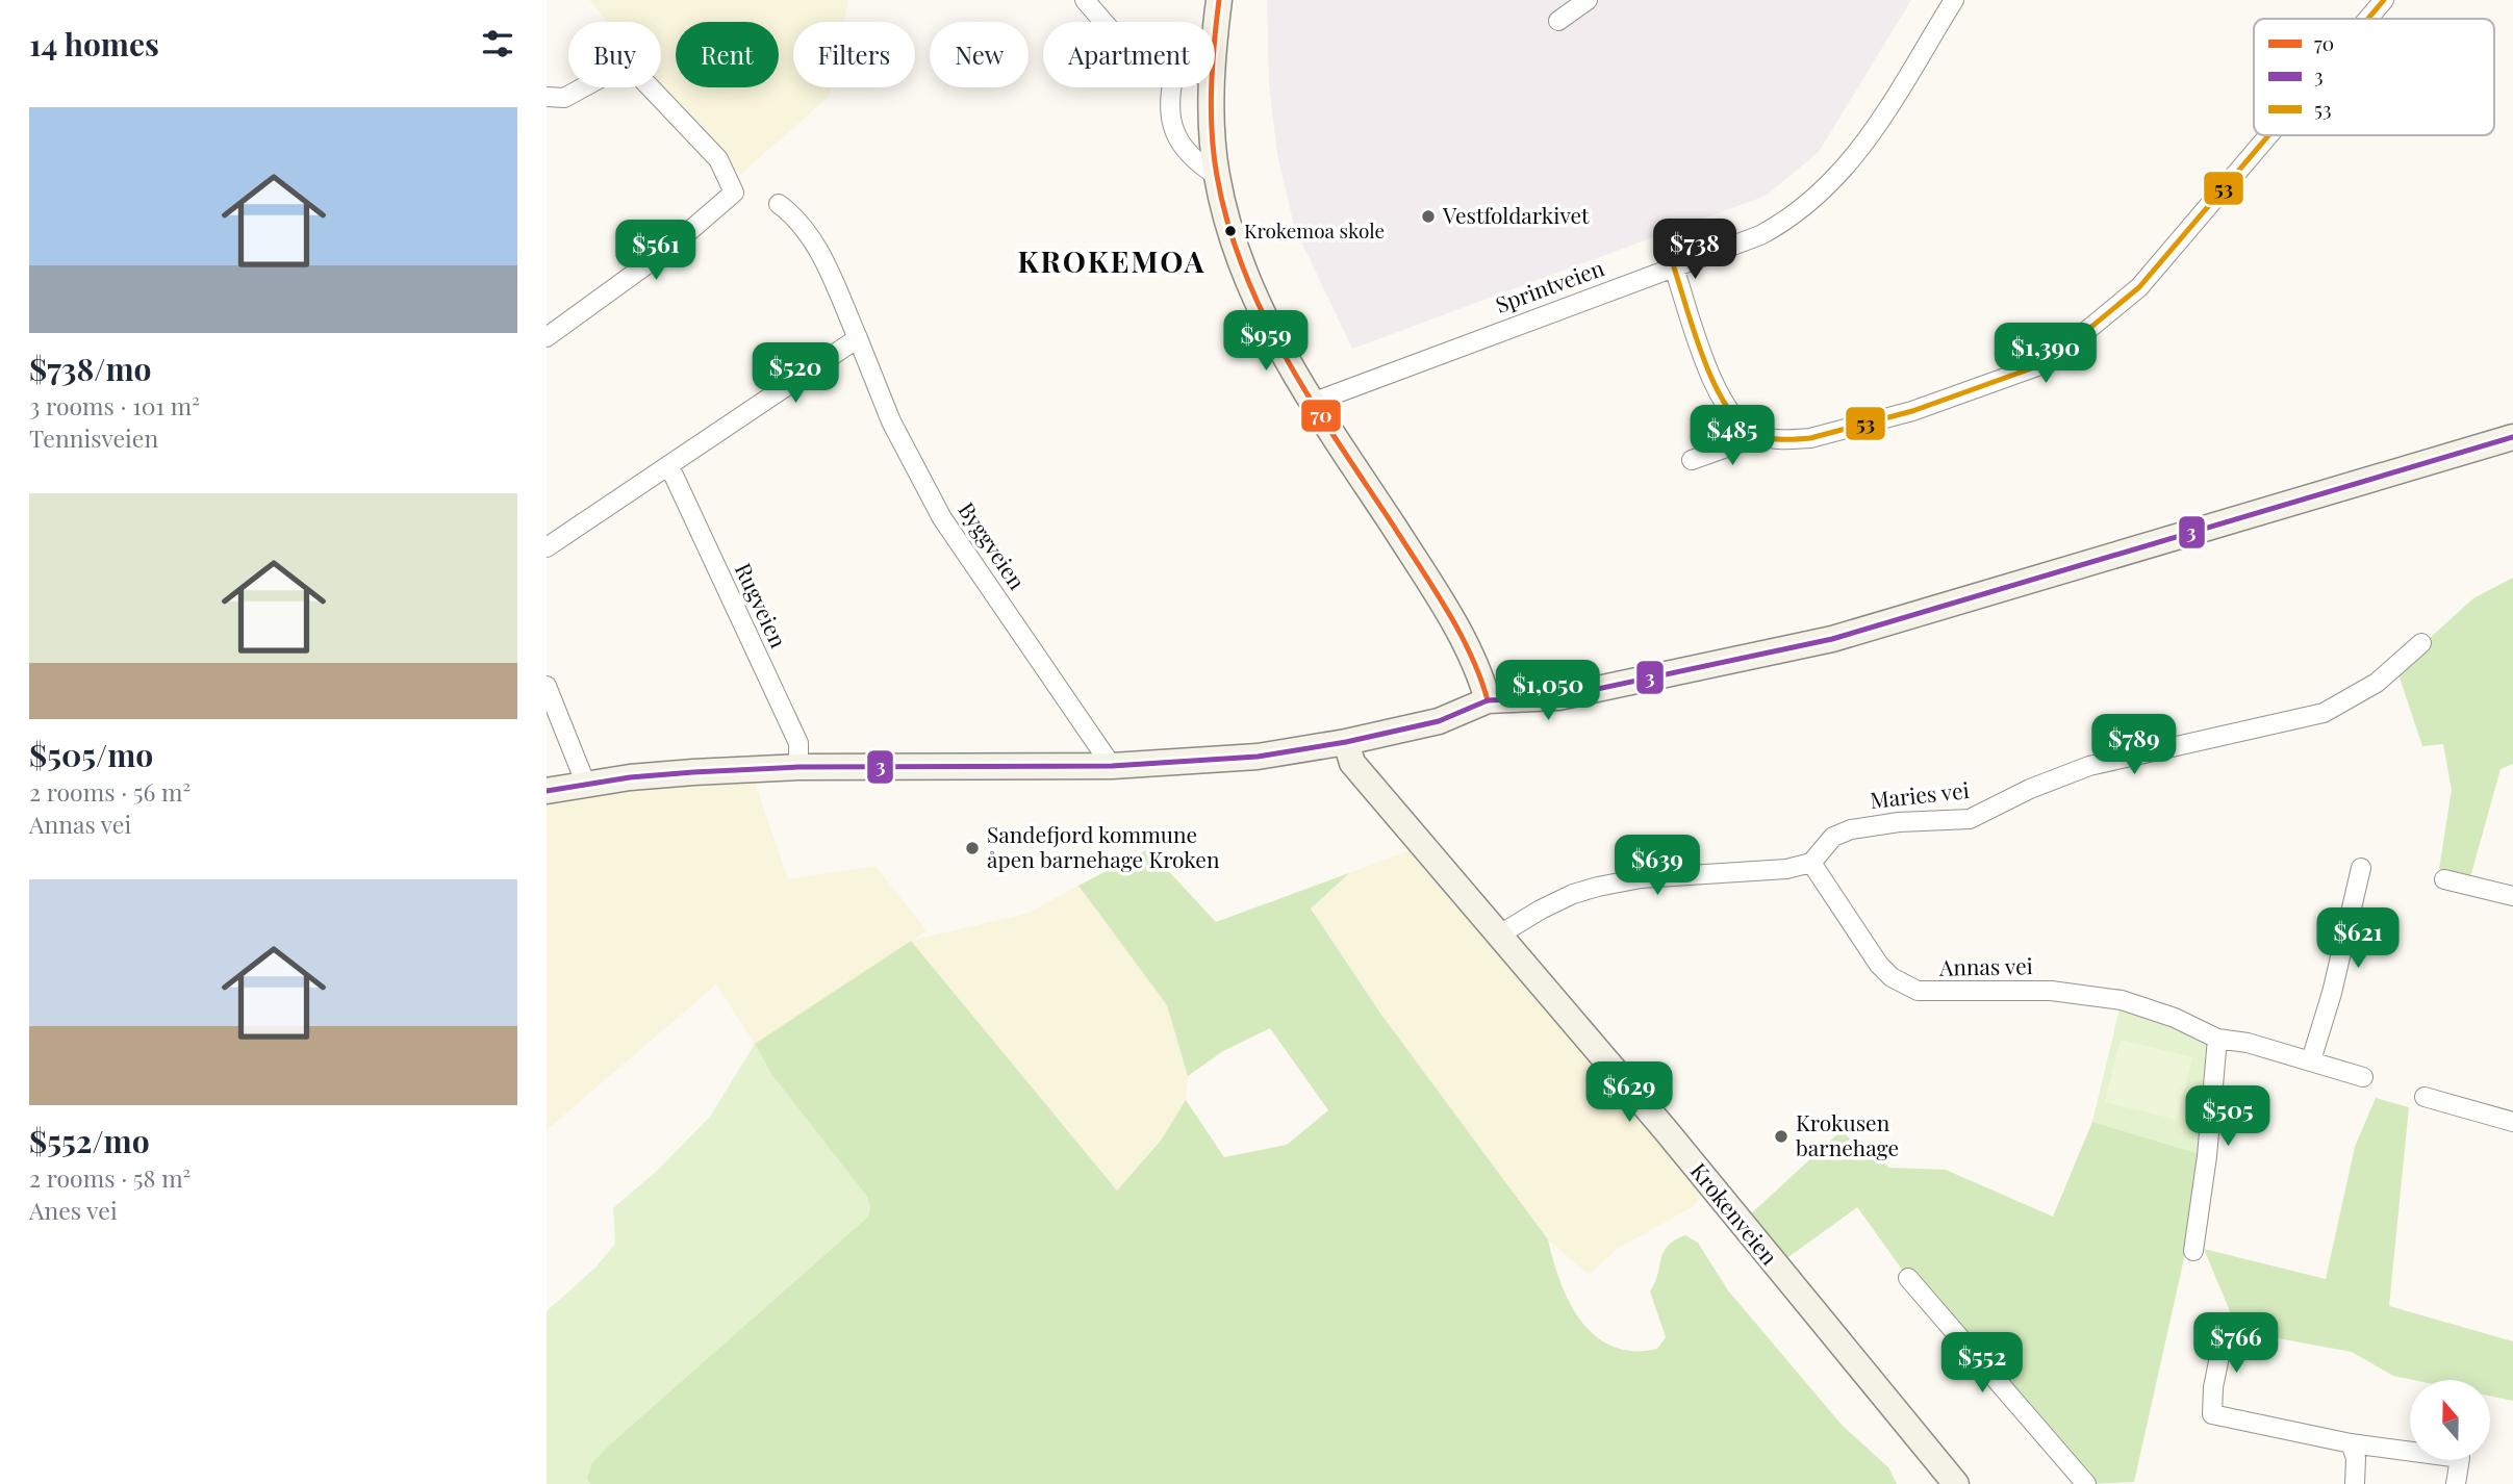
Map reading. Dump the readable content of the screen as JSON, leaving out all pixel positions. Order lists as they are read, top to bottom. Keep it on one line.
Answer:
{"streets":{"main road":["Krokenveien"],"street":["Sprintveien","Byggveien","Rugveien","Maries vei","Annas vei"]},"crossings":[["Maries vei","Annas vei"]],"districts":["KROKEMOA"],"places":["Vestfoldarkivet","Krokemoa skole","Sandefjord kommune åpen barnehage Kroken","Krokusen barnehage"],"lines":["transit line 70","transit line 53","transit line 3"],"legend":["70","3","53"],"north":"top","page":{"heading":"14 homes","chip":["Buy","Rent","Filters","New","Apartment"],"list":[{"name":"$738/mo","note":"3 rooms · 101 m² · Tennisveien"},{"name":"$505/mo","note":"2 rooms · 56 m² · Annas vei"},{"name":"$552/mo","note":"2 rooms · 58 m² · Anes vei"}],"price":["$738","$561","$959","$1,390","$520","$485","$1,050","$789","$639","$621","$629","$505","$766","$552"]}}
